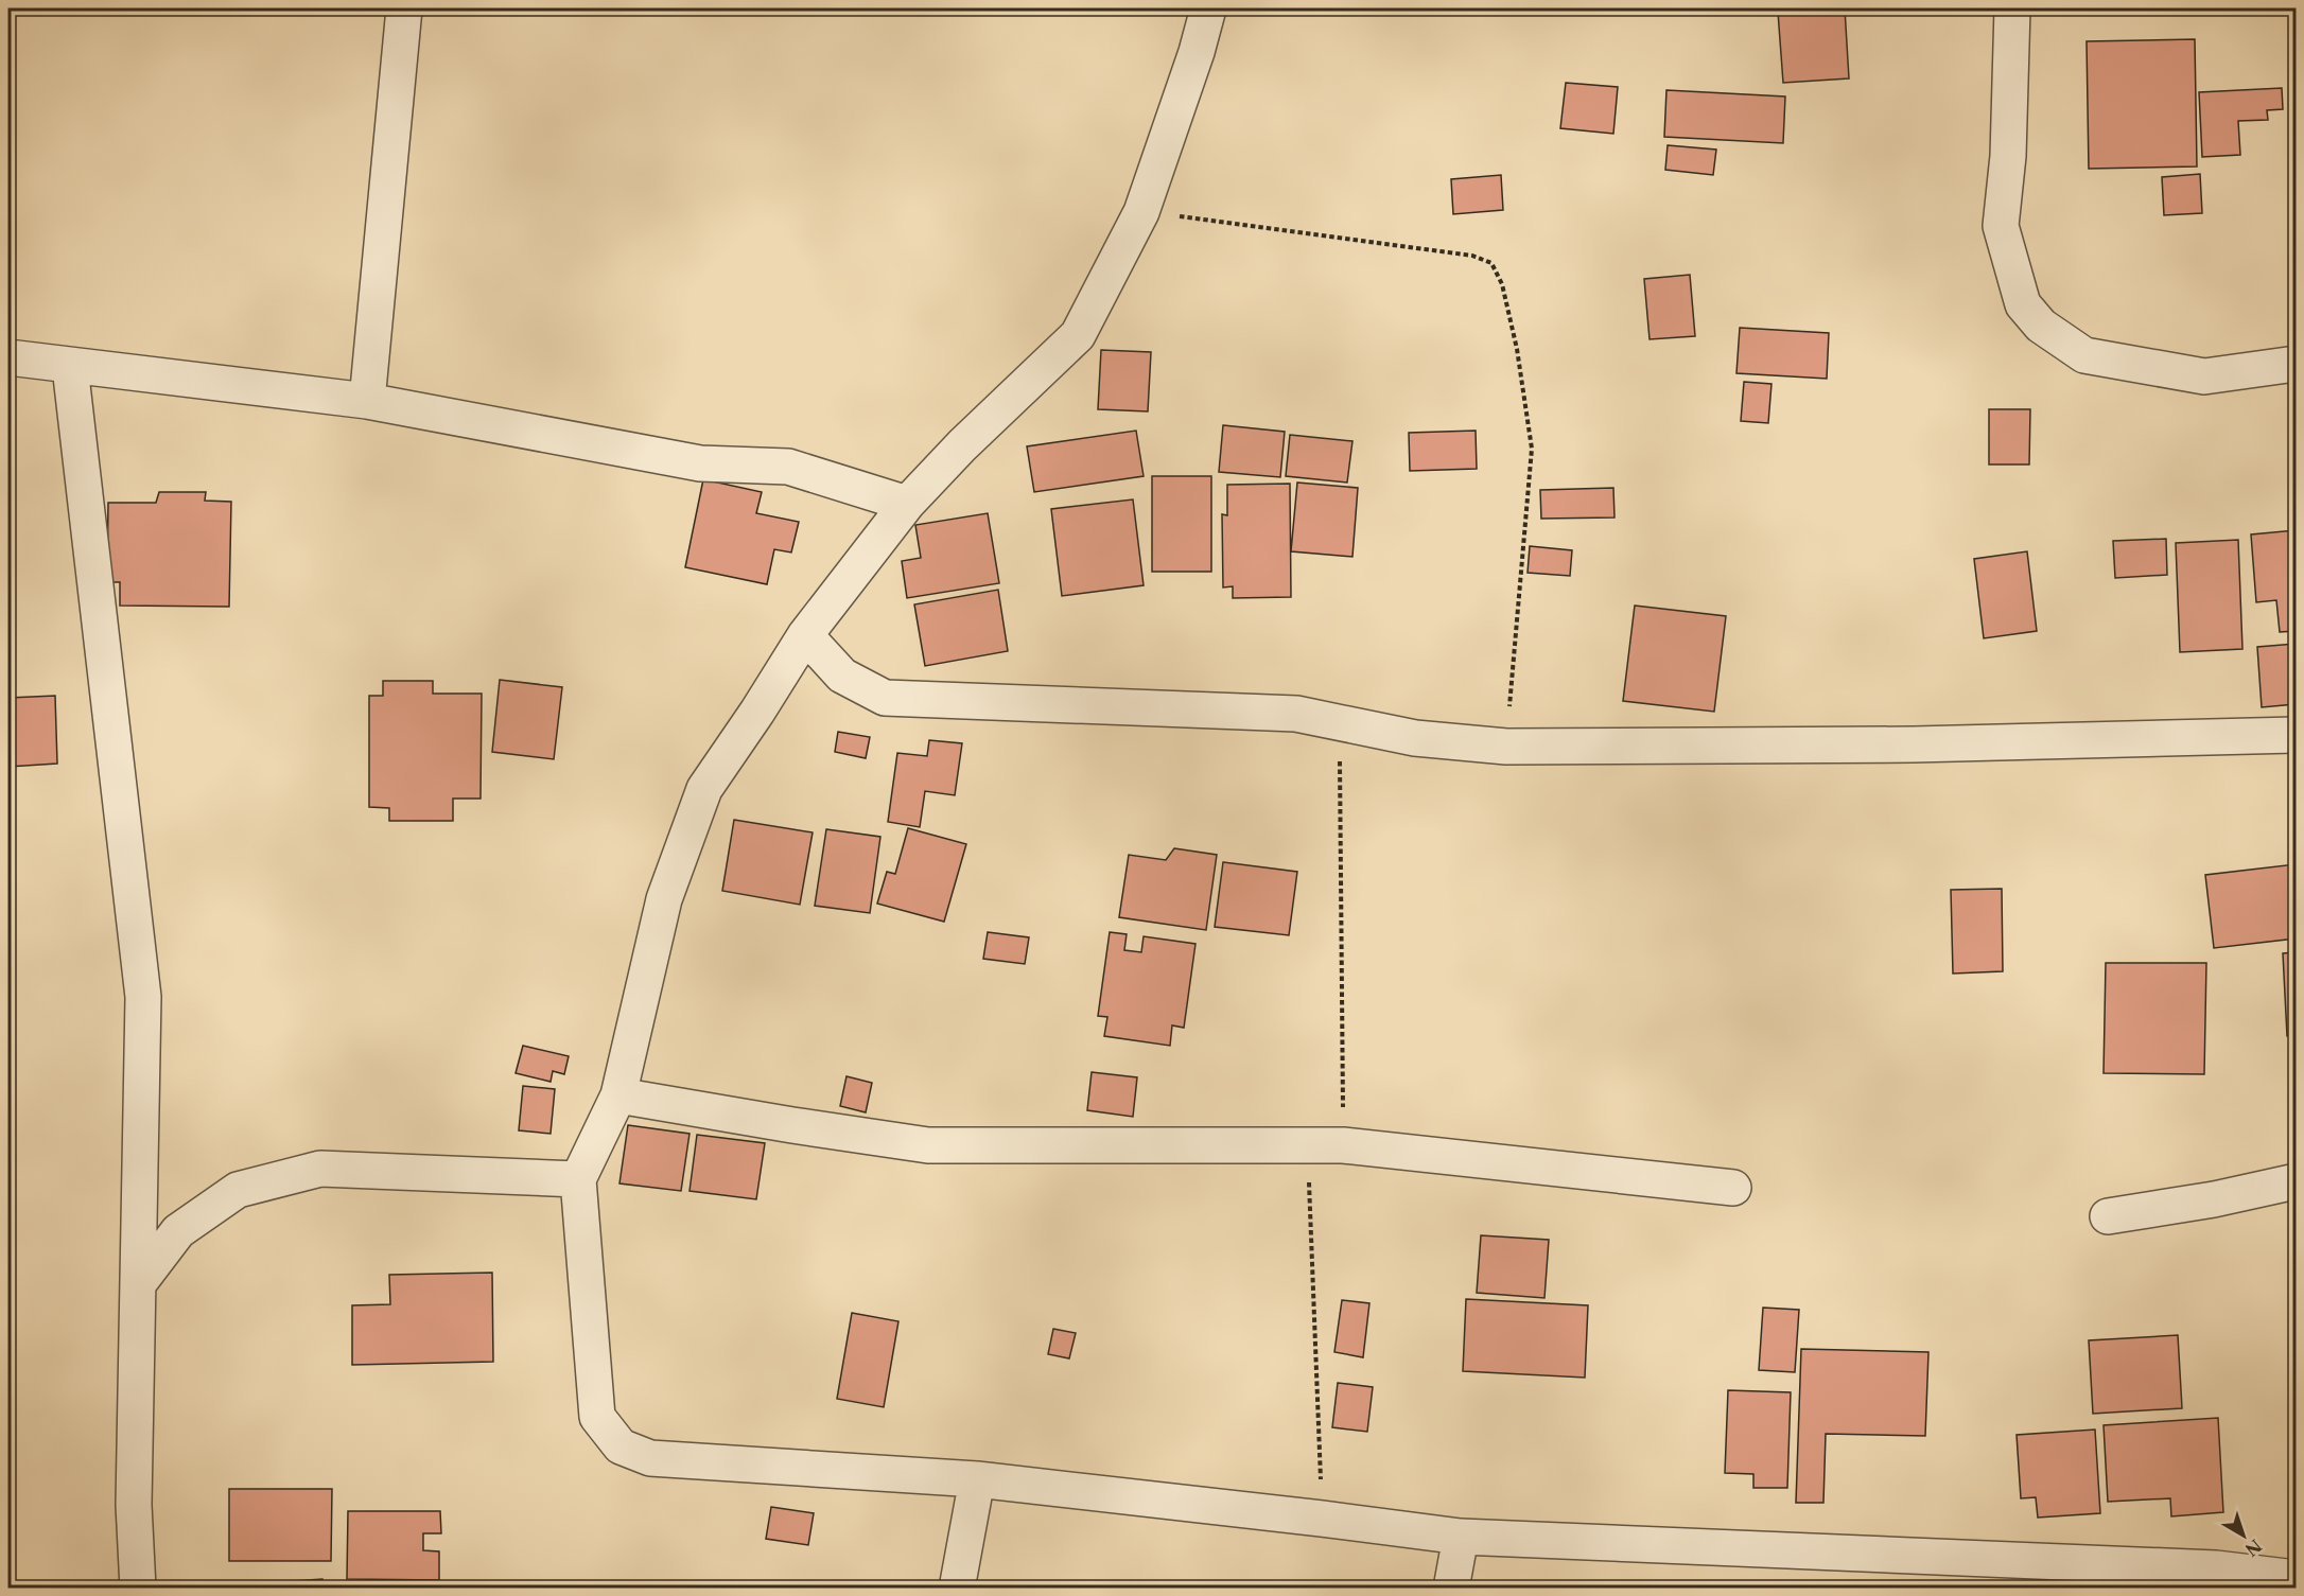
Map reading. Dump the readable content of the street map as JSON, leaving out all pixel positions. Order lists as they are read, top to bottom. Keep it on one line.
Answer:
{"north":"bottom right"}
